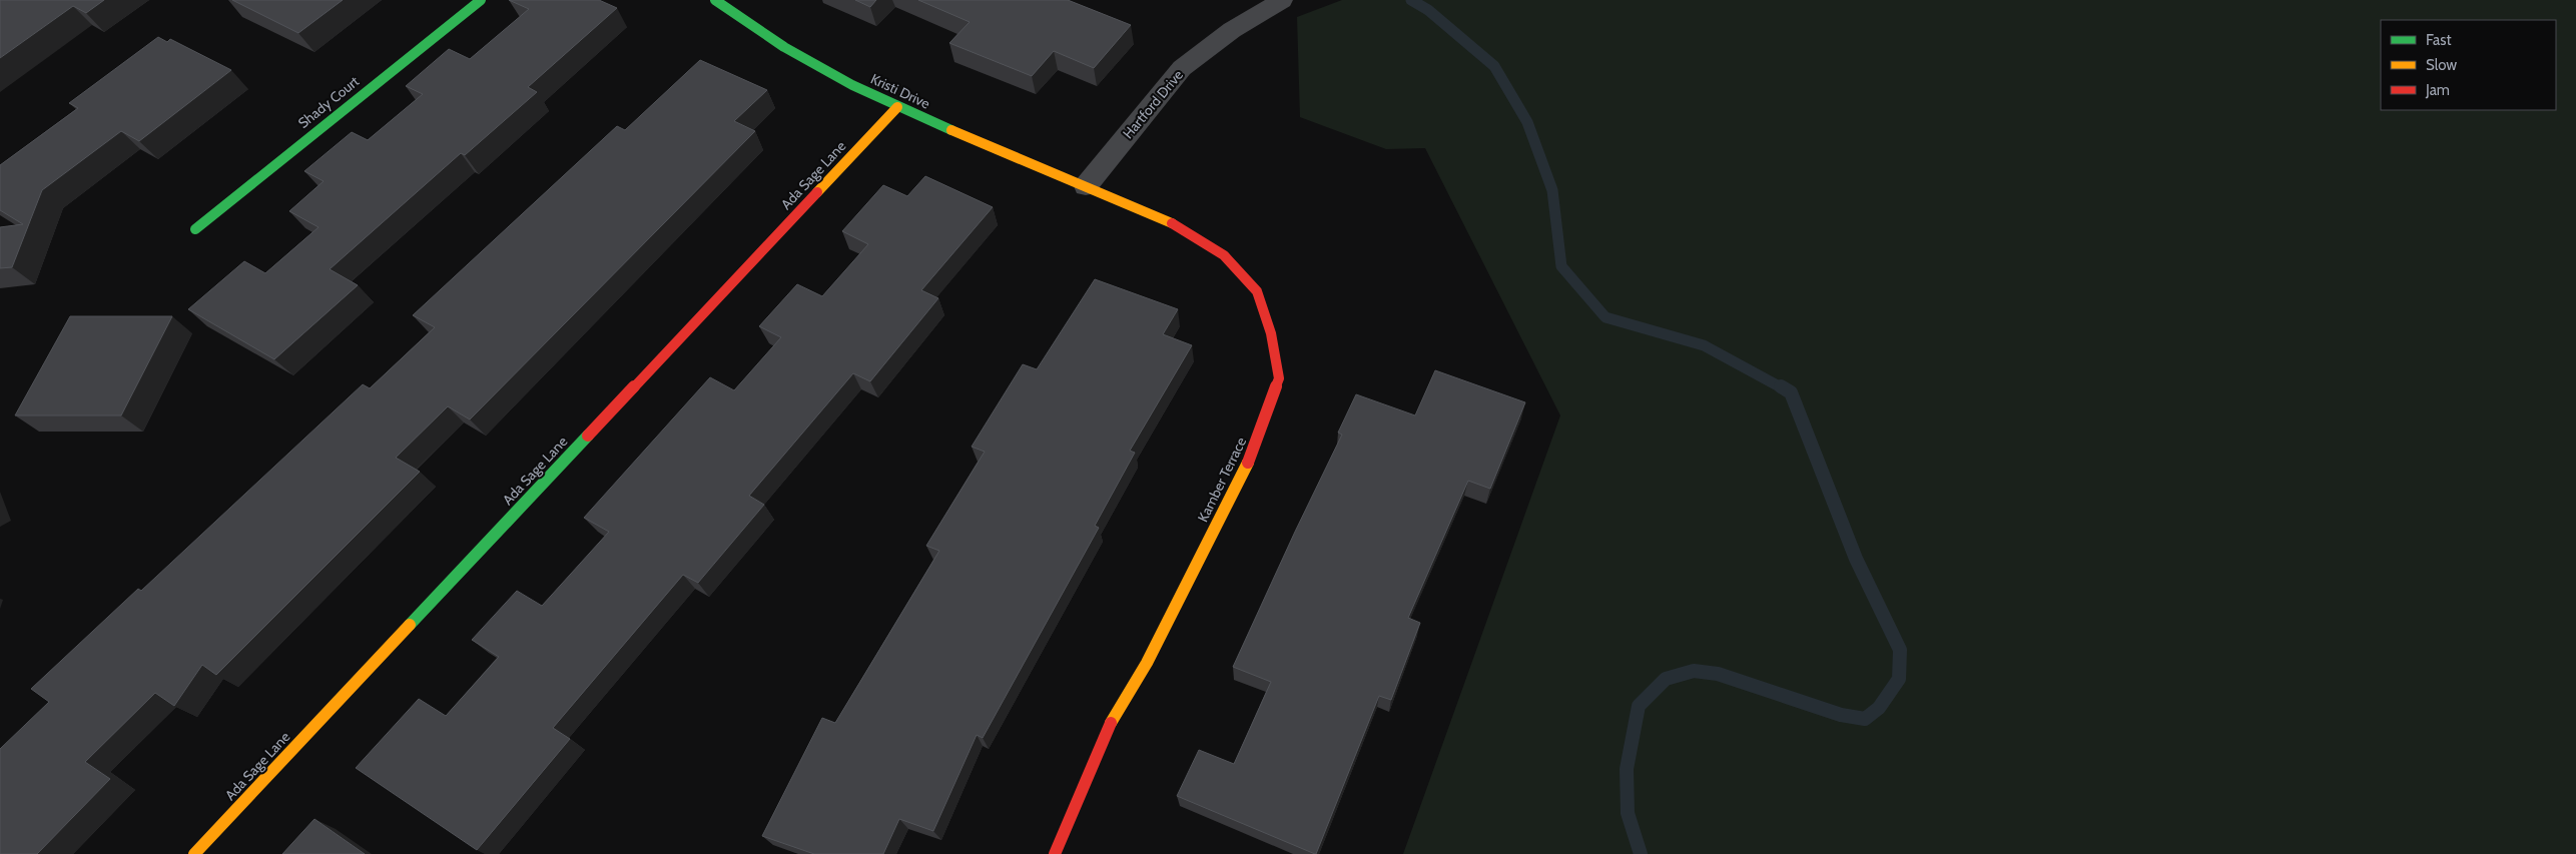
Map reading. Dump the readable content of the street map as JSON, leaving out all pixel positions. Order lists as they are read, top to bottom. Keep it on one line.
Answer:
{"streets":{"street":["Kristi Drive","Shady Court","Hartford Drive","Ada Sage Lane","Kamber Terrace"]},"crossings":[["Kristi Drive","Hartford Drive"],["Kristi Drive","Ada Sage Lane"],["Kristi Drive","Kamber Terrace"],["Hartford Drive","Kamber Terrace"]],"legend":["Fast","Slow","Jam"]}
